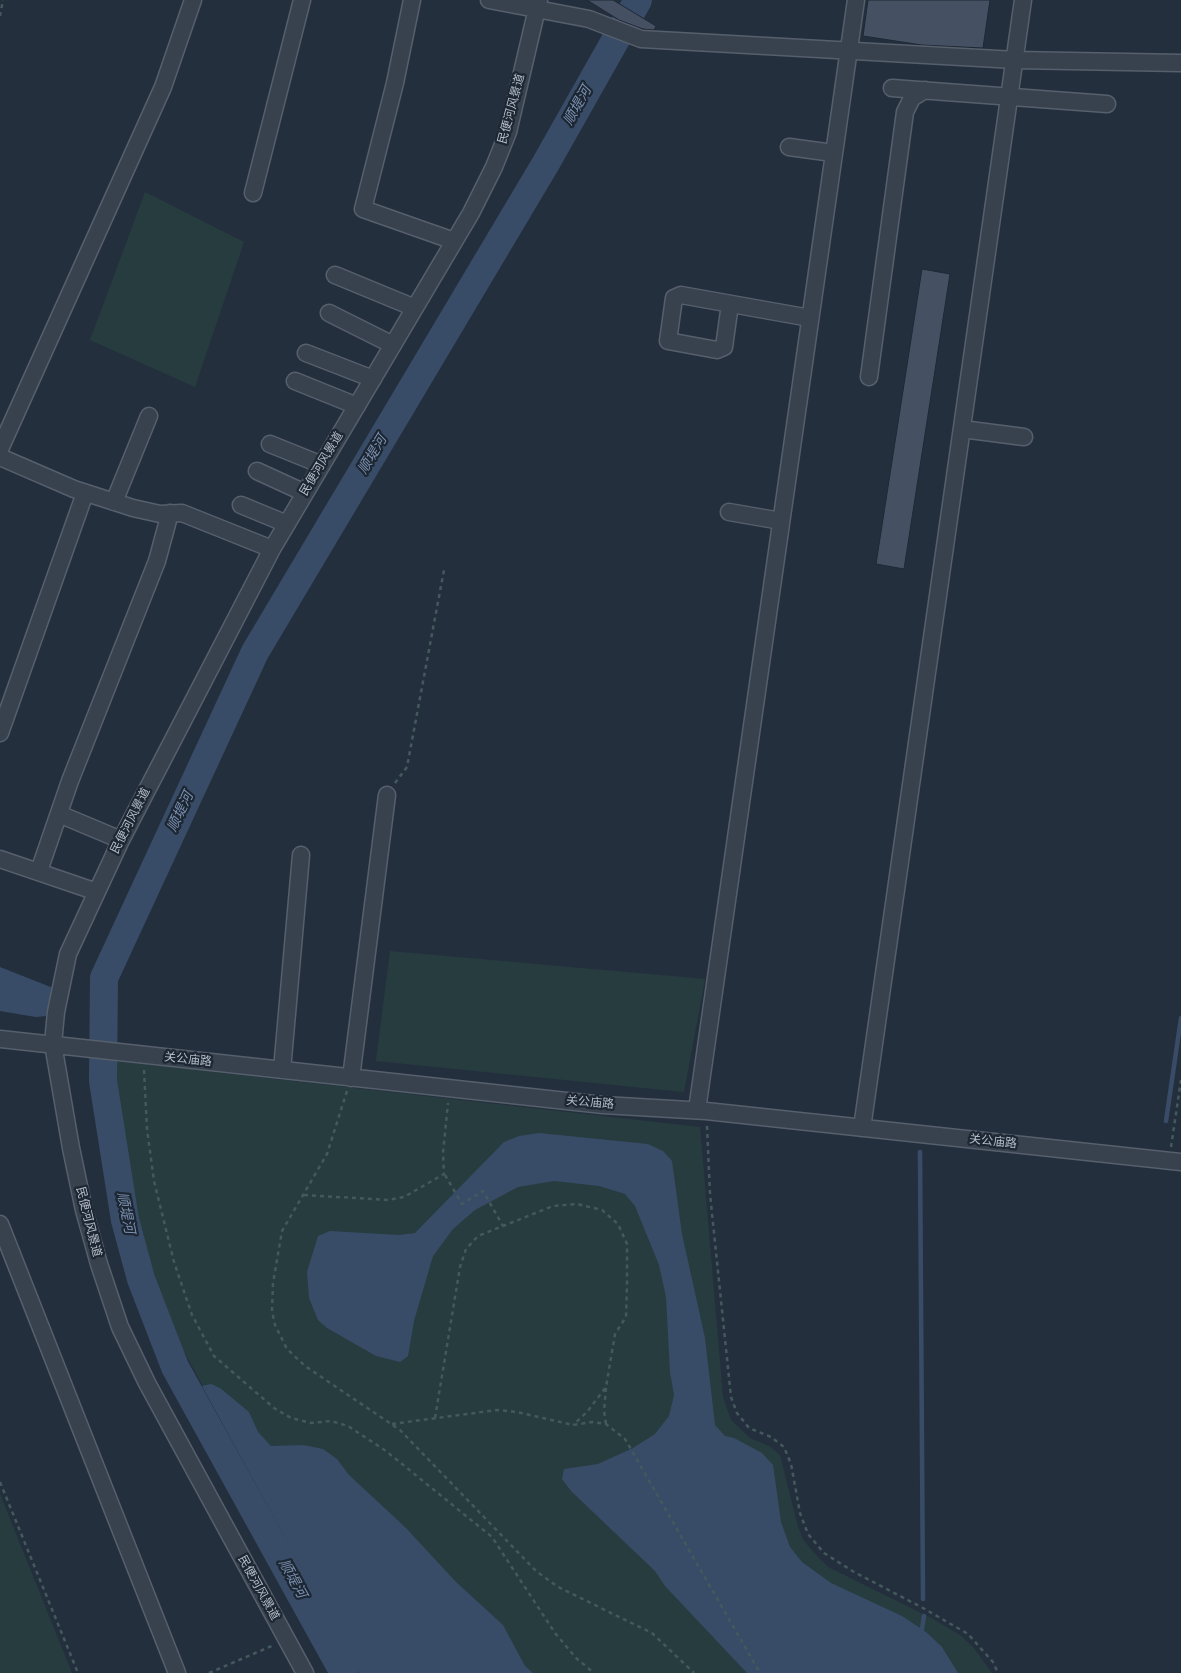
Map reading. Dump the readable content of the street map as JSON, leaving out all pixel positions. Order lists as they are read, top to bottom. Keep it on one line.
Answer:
{"streets":{"street":["民便河风景道","关公庙路"]},"crossings":[["民便河风景道","关公庙路"]],"water":["顺堤河"]}
